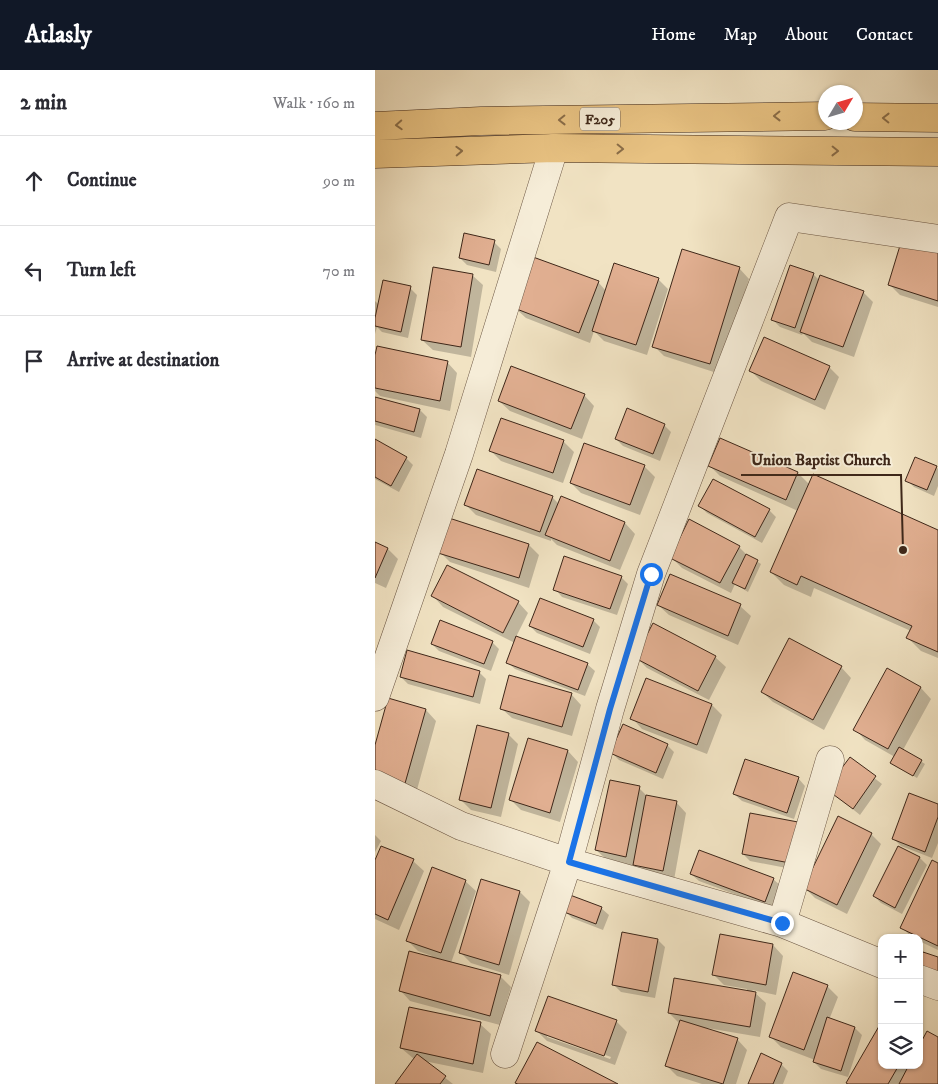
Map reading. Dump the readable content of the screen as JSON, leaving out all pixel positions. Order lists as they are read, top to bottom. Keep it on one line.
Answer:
{"streets":{"main road":["F205"]},"places":["Union Baptist Church"],"north":"top right","page":{"header":"Atlasly","nav":["Home","Map","About","Contact"],"heading":["2 min","Walk · 160 m"],"list":[["Continue","90 m"],["Turn left","70 m"],"Arrive at destination"],"map_buttons":["+","−"]}}
